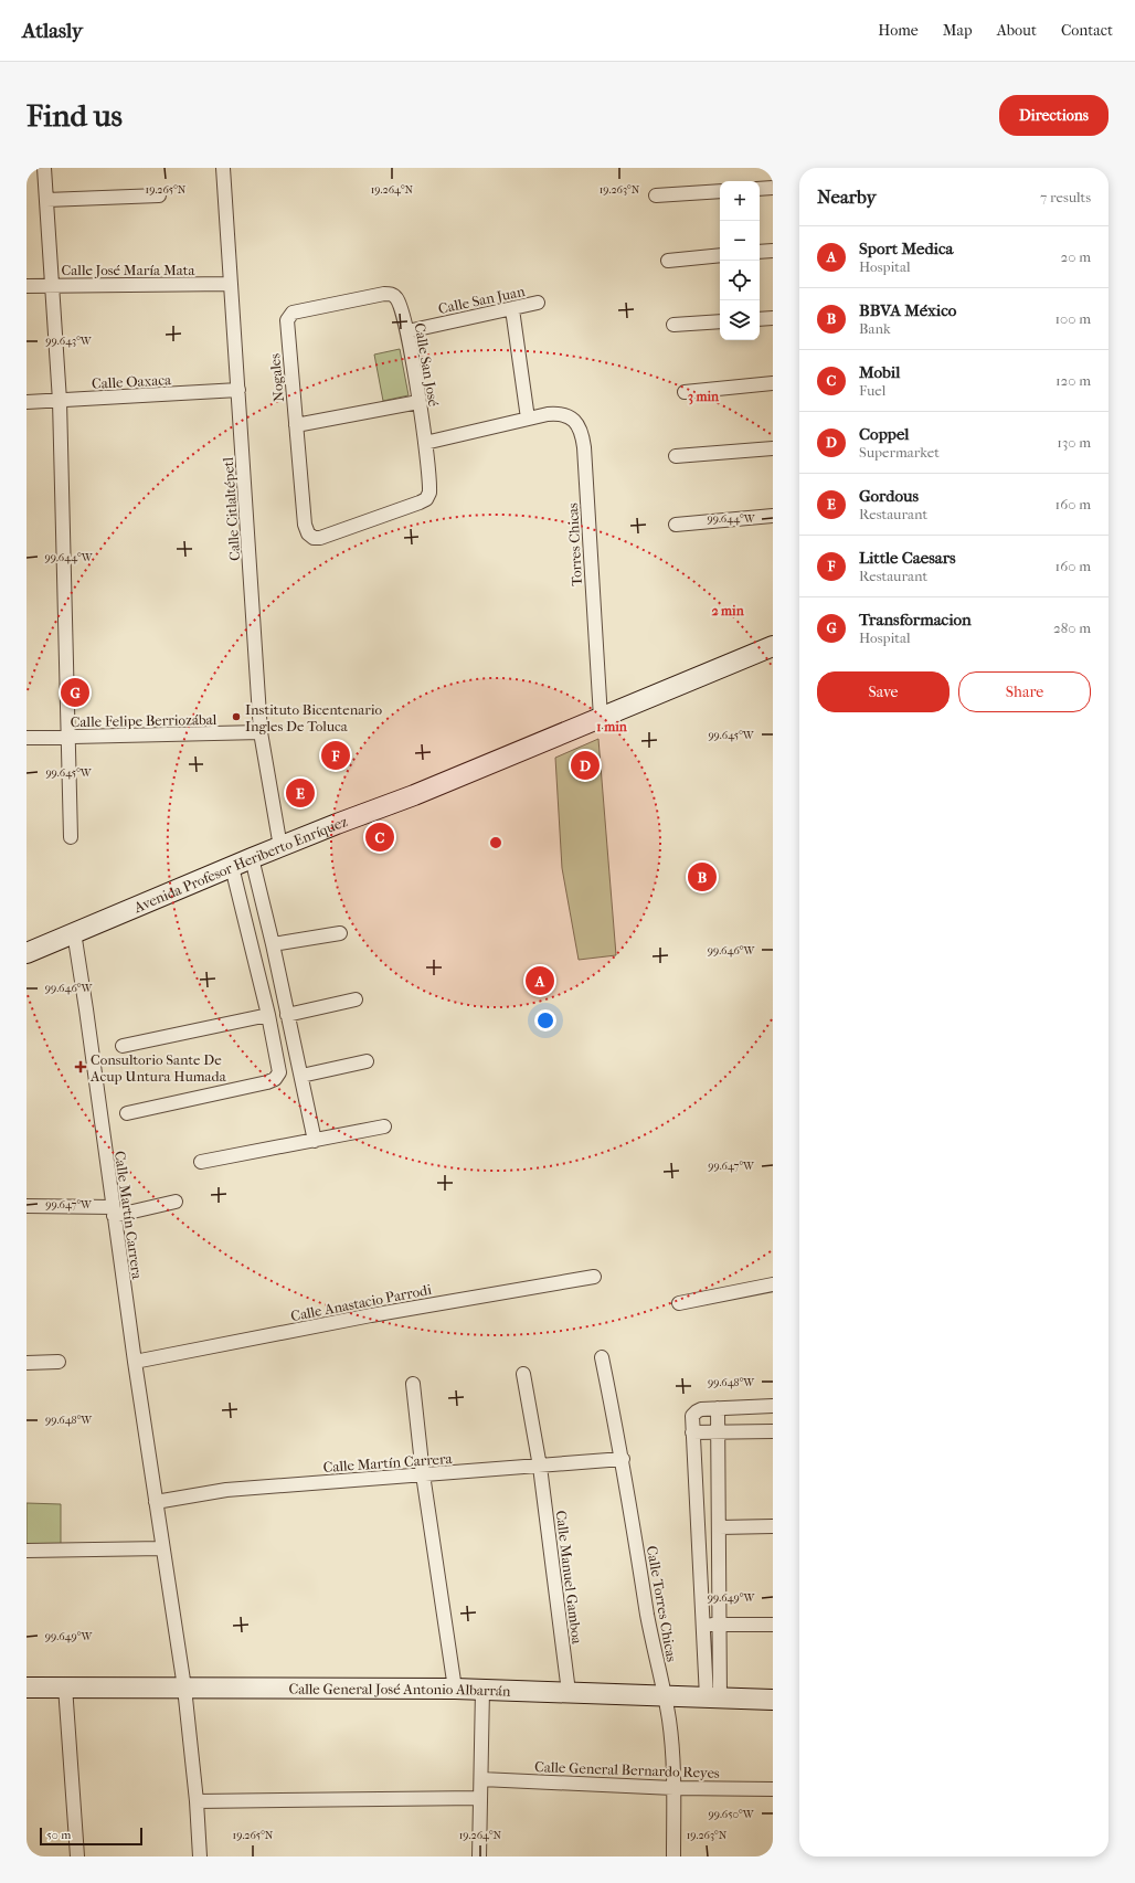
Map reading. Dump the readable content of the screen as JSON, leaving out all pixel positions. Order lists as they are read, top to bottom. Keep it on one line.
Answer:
{"streets":{"main road":["Avenida Profesor Heriberto Enríquez","Calle General José Antonio Albarrán"],"street":["Calle José María Mata","Calle San Juan","Calle San José","Nogales","Calle Oaxaca","Calle Citlaltépetl","Torres Chicas","Calle Felipe Berriozábal","Calle Martín Carrera","Calle Anastacio Parrodi","Calle Manuel Gamboa","Calle Torres Chicas","Calle General Bernardo Reyes"]},"crossings":[["Calle José María Mata","Calle Citlaltépetl"],["Calle San Juan","Calle San José"],["Calle San José","Nogales"],["Calle Oaxaca","Calle Citlaltépetl"],["Calle Citlaltépetl","Calle Felipe Berriozábal"],["Calle Citlaltépetl","Avenida Profesor Heriberto Enríquez"],["Torres Chicas","Avenida Profesor Heriberto Enríquez"],["Avenida Profesor Heriberto Enríquez","Calle Martín Carrera"],["Calle Martín Carrera","Calle Anastacio Parrodi"],["Calle Martín Carrera","Calle Manuel Gamboa"],["Calle Martín Carrera","Calle Torres Chicas"],["Calle Martín Carrera","Calle General José Antonio Albarrán"],["Calle Manuel Gamboa","Calle General José Antonio Albarrán"],["Calle Torres Chicas","Calle General José Antonio Albarrán"],["Calle Torres Chicas","Calle General Bernardo Reyes"]],"places":{"other":["Instituto Bicentenario Ingles De Toluca"],"health":["Consultorio Sante De Acup Untura Humada"]},"scale_bar":"50 m","page":{"header":"Atlasly","nav":["Home","Map","About","Contact"],"buttons":["Directions",["Save","Share"]],"title":"Find us","heading":["Nearby","7 results"],"map_buttons":["+","−"],"list":[{"mark":"A","name":"Sport Medica","note":"Hospital","value":"20 m"},{"mark":"B","name":"BBVA México","note":"Bank","value":"100 m"},{"mark":"C","name":"Mobil","note":"Fuel","value":"120 m"},{"mark":"D","name":"Coppel","note":"Supermarket","value":"130 m"},{"mark":"E","name":"Gordous","note":"Restaurant","value":"160 m"},{"mark":"F","name":"Little Caesars","note":"Restaurant","value":"160 m"},{"mark":"G","name":"Transformacion","note":"Hospital","value":"280 m"}],"pins":["G","F","D","E","C","B","A"],"scale":"50 m"},"coordinates":["19.265°N","19.264°N","19.263°N","99.643°W","99.644°W","99.645°W","99.646°W","99.647°W","99.648°W","99.649°W","99.650°W"],"rings":["3 min","2 min","1 min"]}
